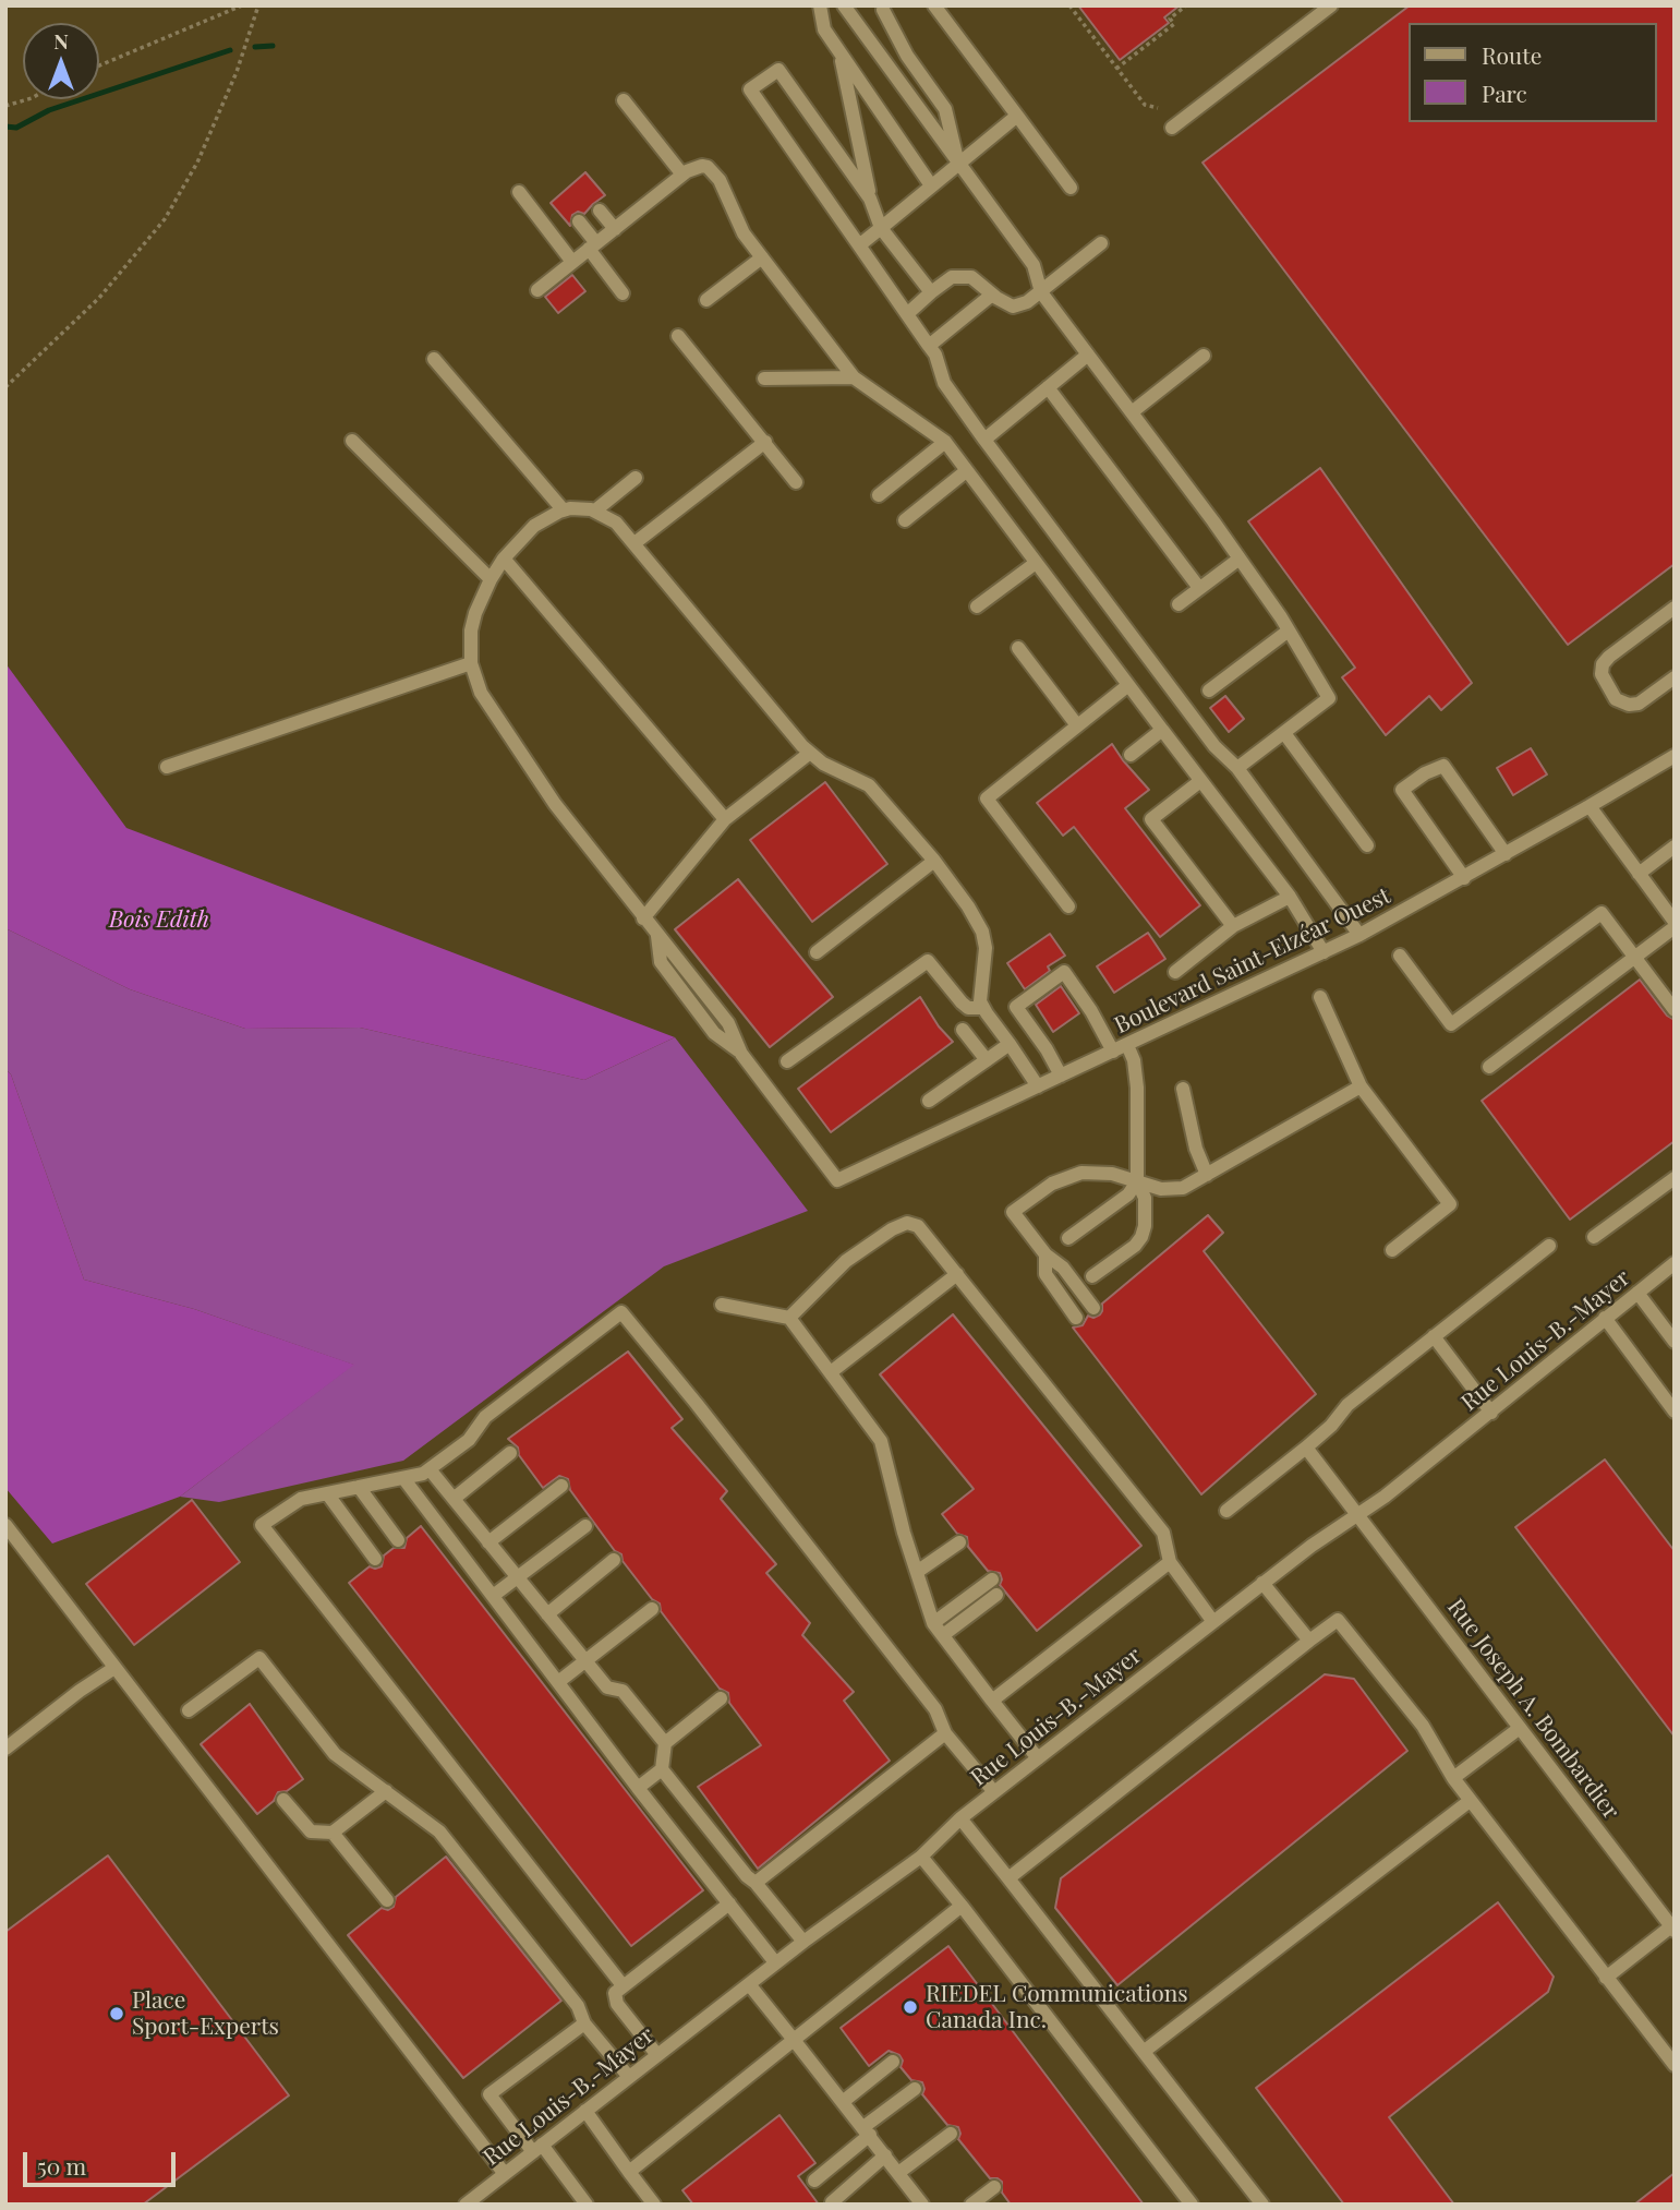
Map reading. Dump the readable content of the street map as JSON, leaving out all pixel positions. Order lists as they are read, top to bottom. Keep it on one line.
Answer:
{"streets":{"street":["Boulevard Saint-Elzéar Ouest","Rue Louis-B.-Mayer","Rue Joseph A. Bombardier"]},"crossings":[["Rue Louis-B.-Mayer","Rue Joseph A. Bombardier"]],"parks":["Bois Edith"],"places":["RIEDEL Communications Canada Inc.","Place Sport-Experts"],"legend":["Route","Parc"],"scale_bar":"50 m","north":"top"}
